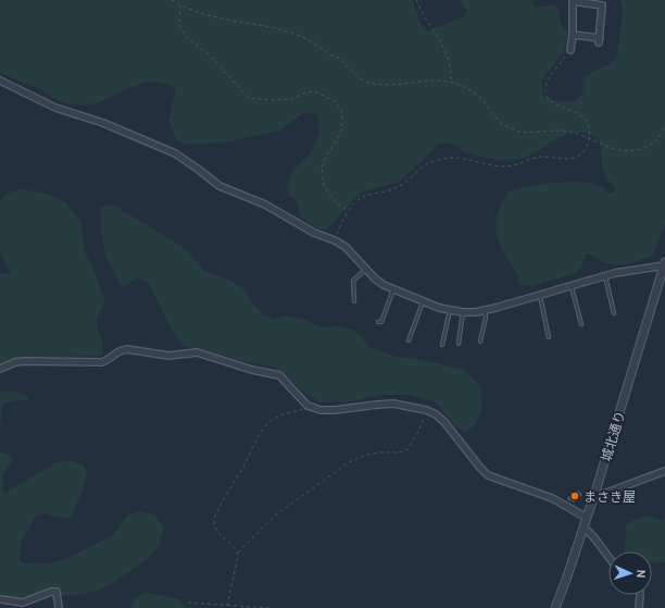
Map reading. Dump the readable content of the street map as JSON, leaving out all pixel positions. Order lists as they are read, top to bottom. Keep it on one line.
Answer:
{"streets":{"street":["城北通り"]},"places":["まさき屋"],"north":"right"}
